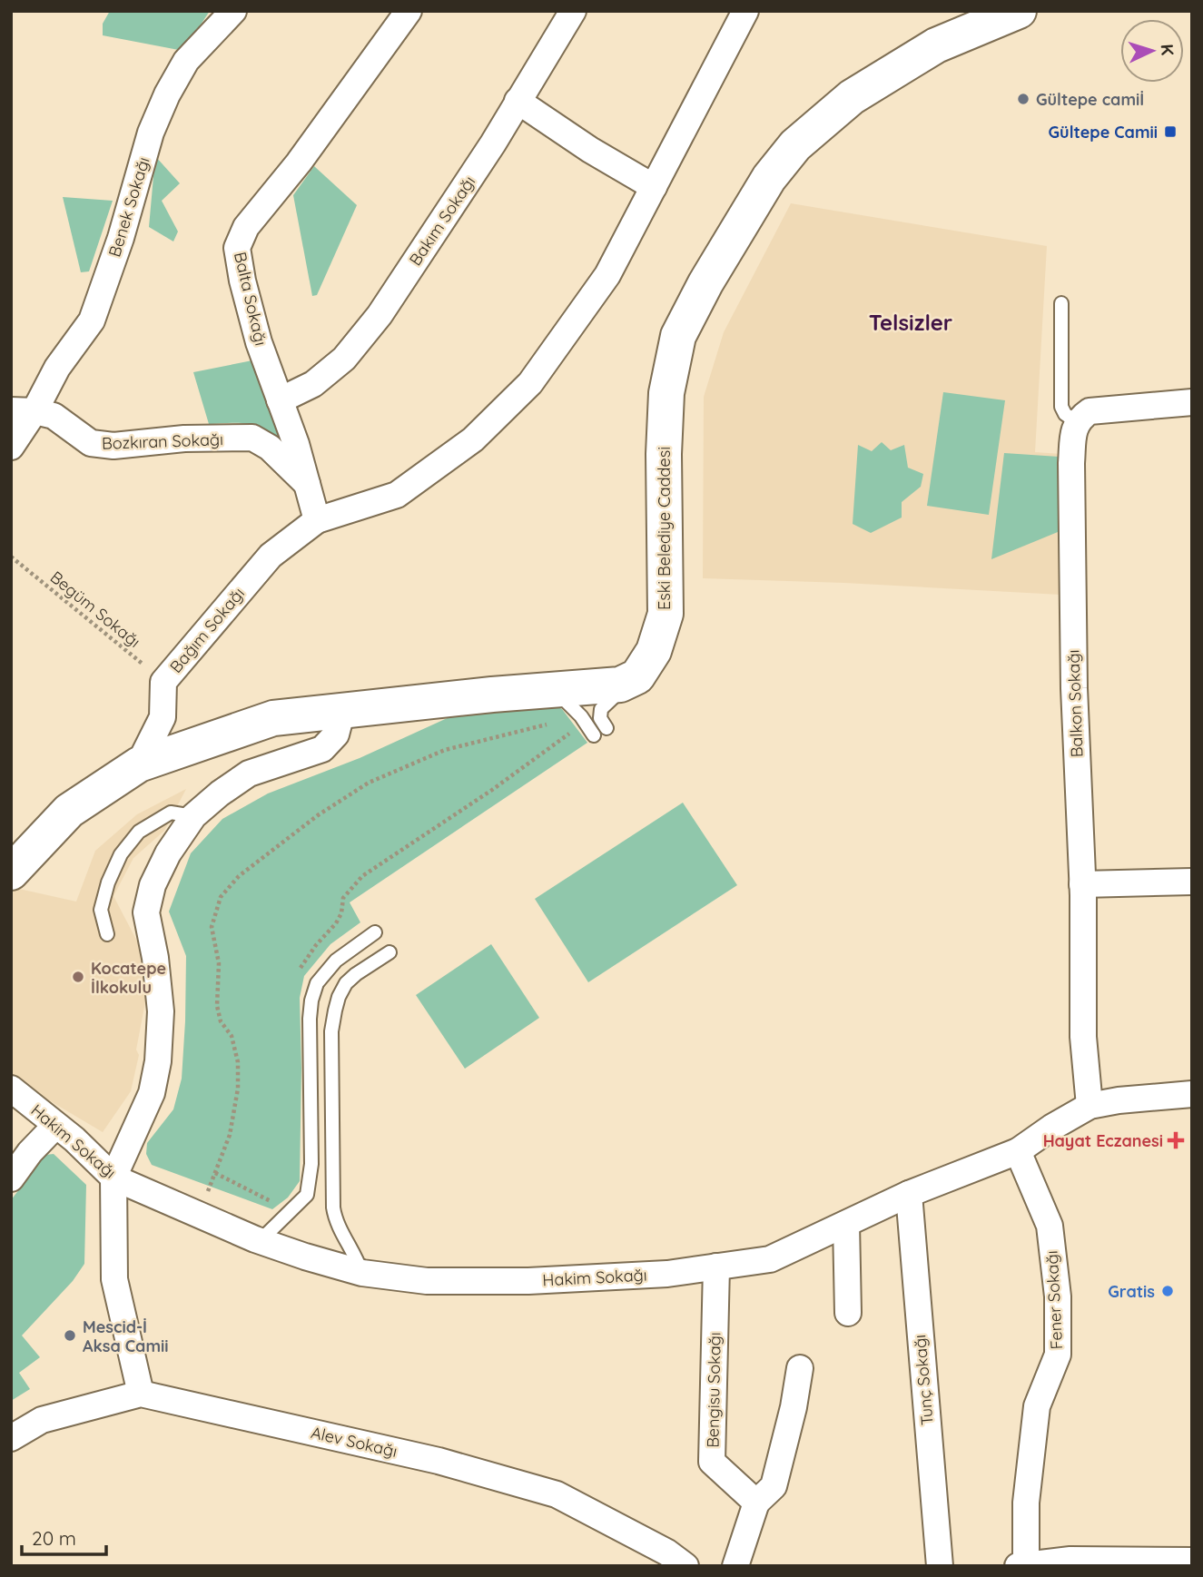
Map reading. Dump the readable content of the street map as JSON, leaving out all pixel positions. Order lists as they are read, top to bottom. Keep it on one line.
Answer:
{"streets":{"street":["Benek Sokağı","Bakım Sokağı","Balta Sokağı","Bozkıran Sokağı","Eski Belediye Caddesi","Bağım Sokağı","Balkon Sokağı","Hakim Sokağı","Fener Sokağı","Tunç Sokağı","Bengisu Sokağı","Alev Sokağı"],"path":["Begüm Sokağı"]},"crossings":[["Benek Sokağı","Bozkıran Sokağı"],["Bakım Sokağı","Balta Sokağı"],["Balta Sokağı","Bozkıran Sokağı"],["Balta Sokağı","Bağım Sokağı"],["Begüm Sokağı","Bağım Sokağı"],["Balkon Sokağı","Hakim Sokağı"],["Hakim Sokağı","Fener Sokağı"],["Hakim Sokağı","Tunç Sokağı"],["Hakim Sokağı","Bengisu Sokağı"]],"districts":["Telsizler"],"places":{"other":["Gültepe camiİ","Kocatepe İlkokulu","Gratis","Mescid-İ Aksa Camii"],"transit":["Gültepe Camii"],"health":["Hayat Eczanesi"]},"scale_bar":"20 m","north":"right"}
